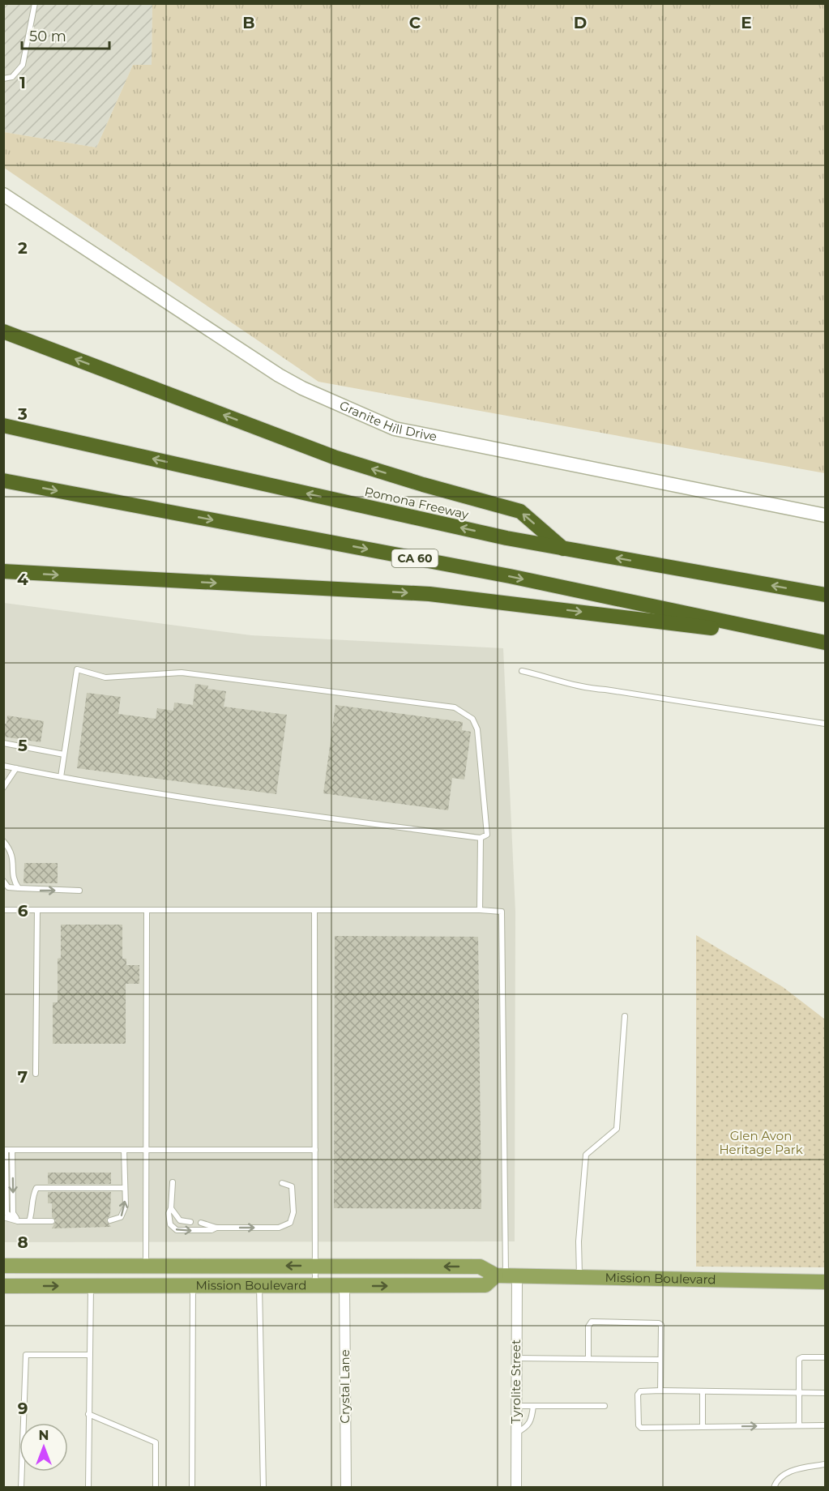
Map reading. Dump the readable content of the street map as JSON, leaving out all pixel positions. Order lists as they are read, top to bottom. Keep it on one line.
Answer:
{"streets":{"highway":["Pomona Freeway","CA 60"],"main road":["Mission Boulevard"],"street":["Granite Hill Drive","Tyrolite Street","Crystal Lane"]},"crossings":[["Mission Boulevard","Tyrolite Street"],["Mission Boulevard","Crystal Lane"]],"parks":["Glen Avon Heritage Park"],"scale_bar":"50 m","north":"top","grid":{"columns":["B","C","D","E"],"rows":["1","2","3","4","5","6","7","8","9"]}}
